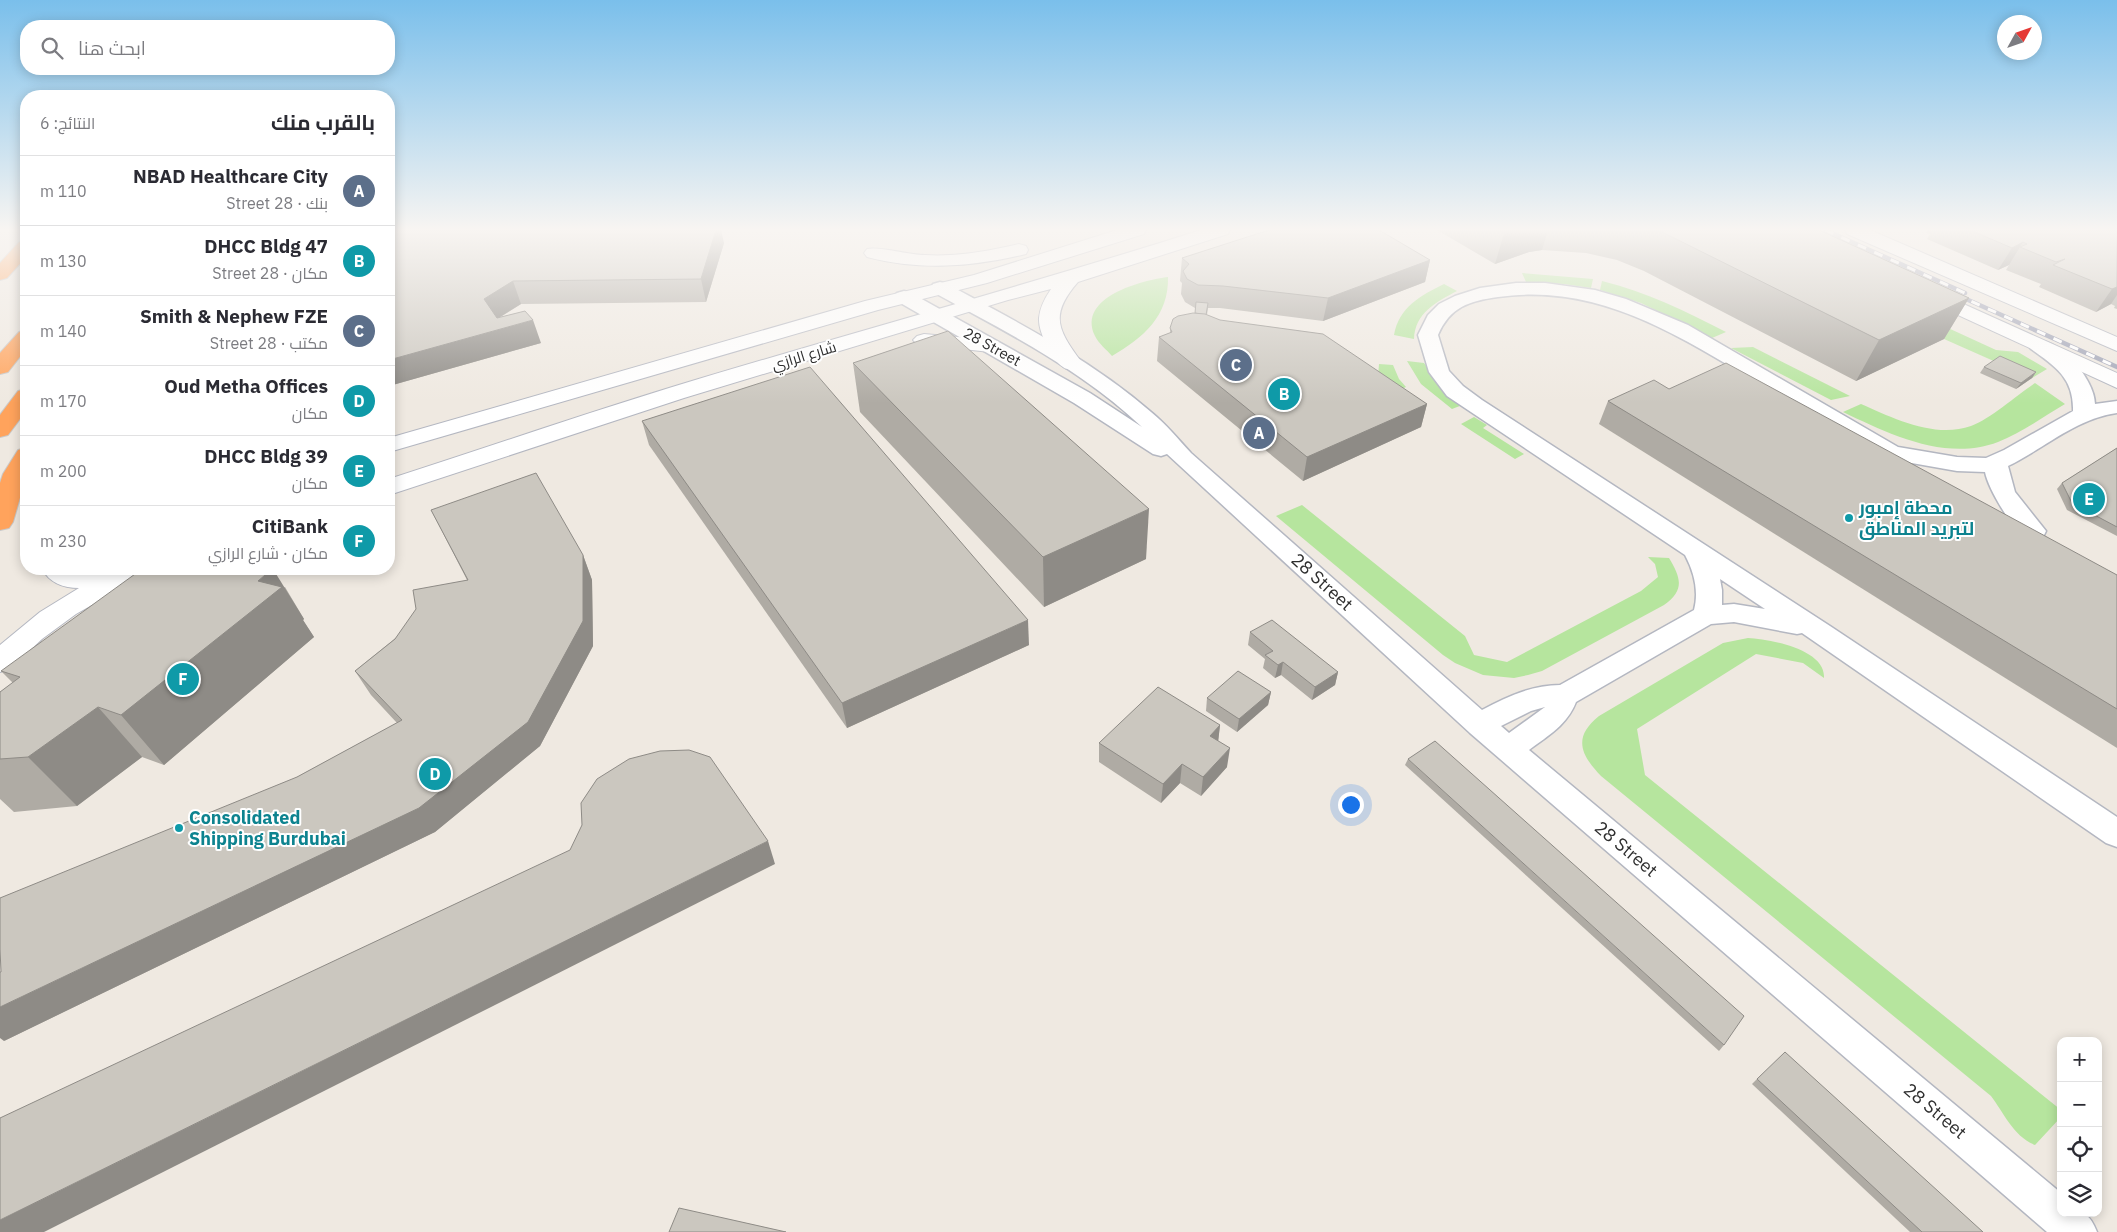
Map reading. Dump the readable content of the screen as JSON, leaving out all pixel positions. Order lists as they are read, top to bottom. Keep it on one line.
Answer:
{"streets":{"street":["28 Street","شارع الرازي"]},"crossings":[["28 Street","شارع الرازي"]],"places":["محطة إمبور لتبريد المناطق","Consolidated Shipping Burdubai"],"north":"top right","page":{"search":"ابحث هنا","heading":["بالقرب منك","النتائج: 6"],"list":[{"mark":"A","name":"NBAD Healthcare City","note":"بنك · 28 Street","value":"110 m"},{"mark":"B","name":"DHCC Bldg 47","note":"مكان · 28 Street","value":"130 m"},{"mark":"C","name":"Smith & Nephew FZE","note":"مكتب · 28 Street","value":"140 m"},{"mark":"D","name":"Oud Metha Offices","note":"مكان","value":"170 m"},{"mark":"E","name":"DHCC Bldg 39","note":"مكان","value":"200 m"},{"mark":"F","name":"CitiBank","note":"مكان · شارع الرازي","value":"230 m"}],"pins":["C","B","A","E","F","D"],"map_buttons":["+","−"]}}
